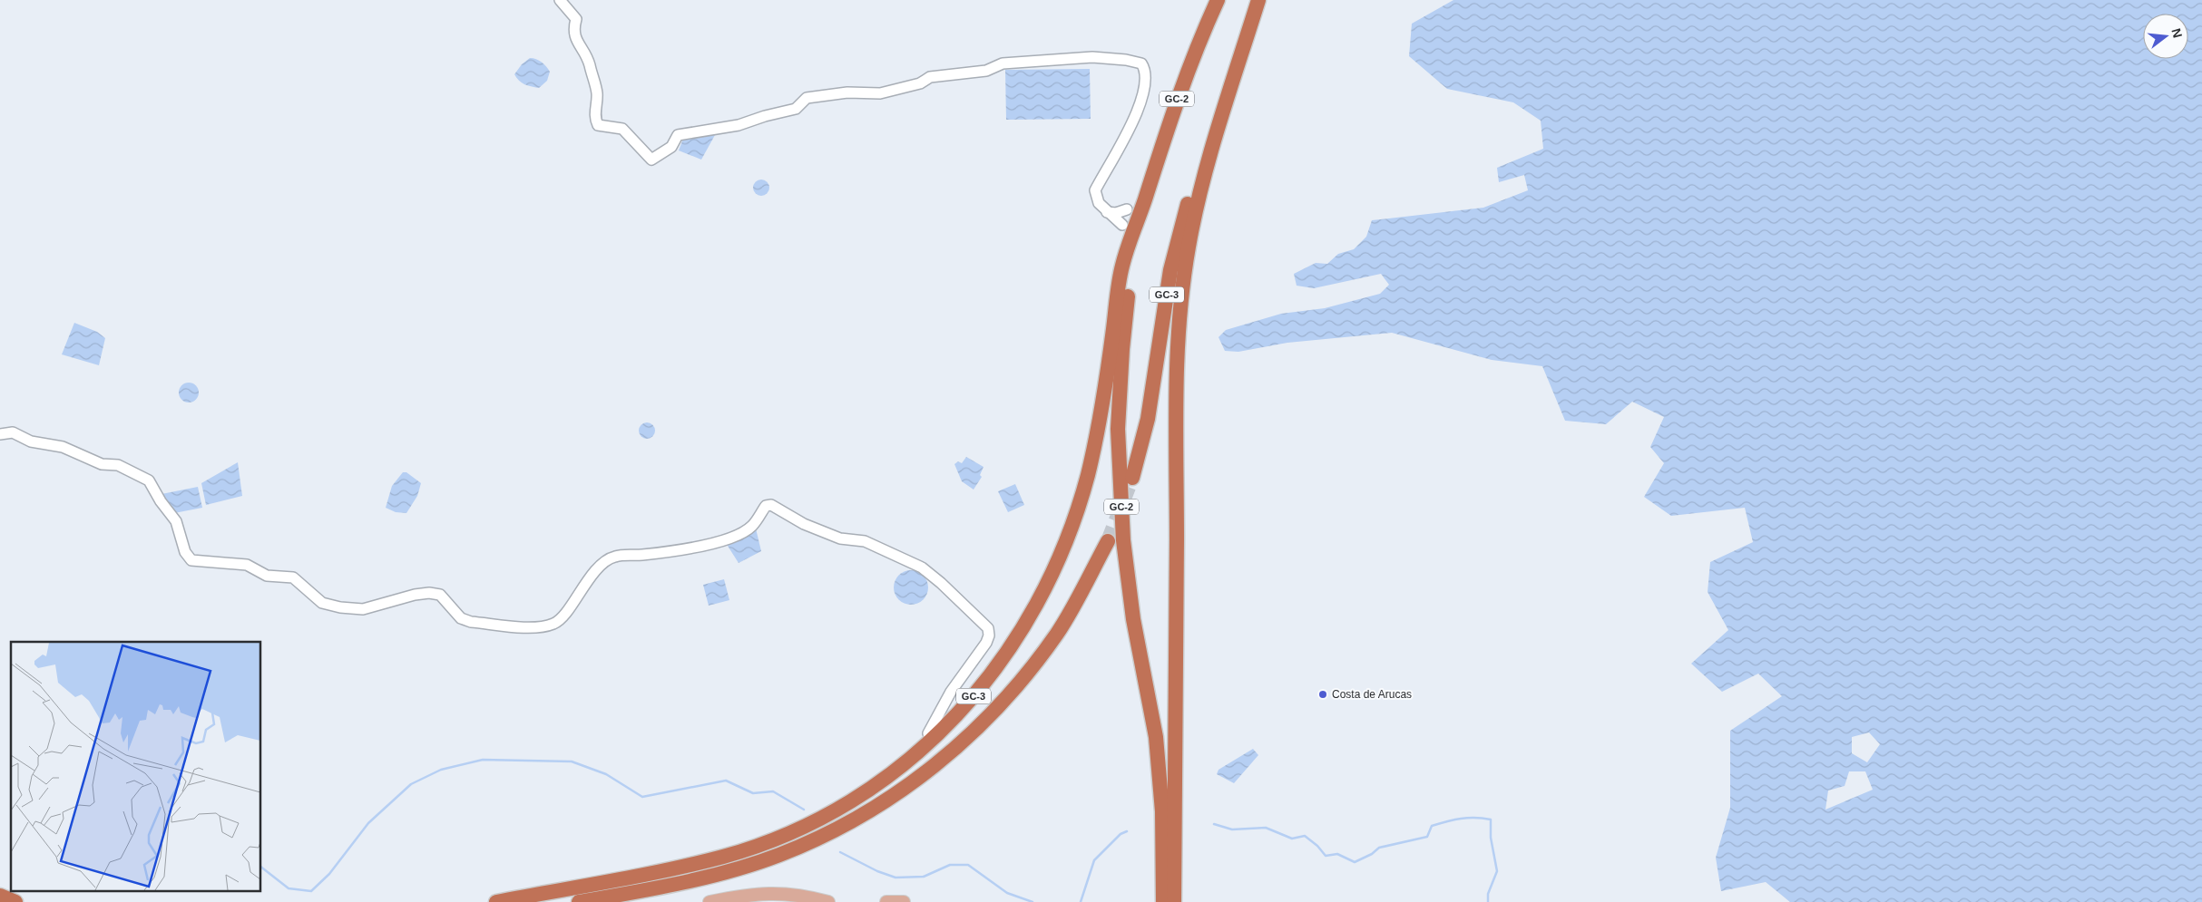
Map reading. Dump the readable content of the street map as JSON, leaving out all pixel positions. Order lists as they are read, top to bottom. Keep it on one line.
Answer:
{"streets":{"highway":["GC-2","GC-3"]},"crossings":[["GC-2","GC-3"]],"places":["Costa de Arucas"],"north":"right"}
